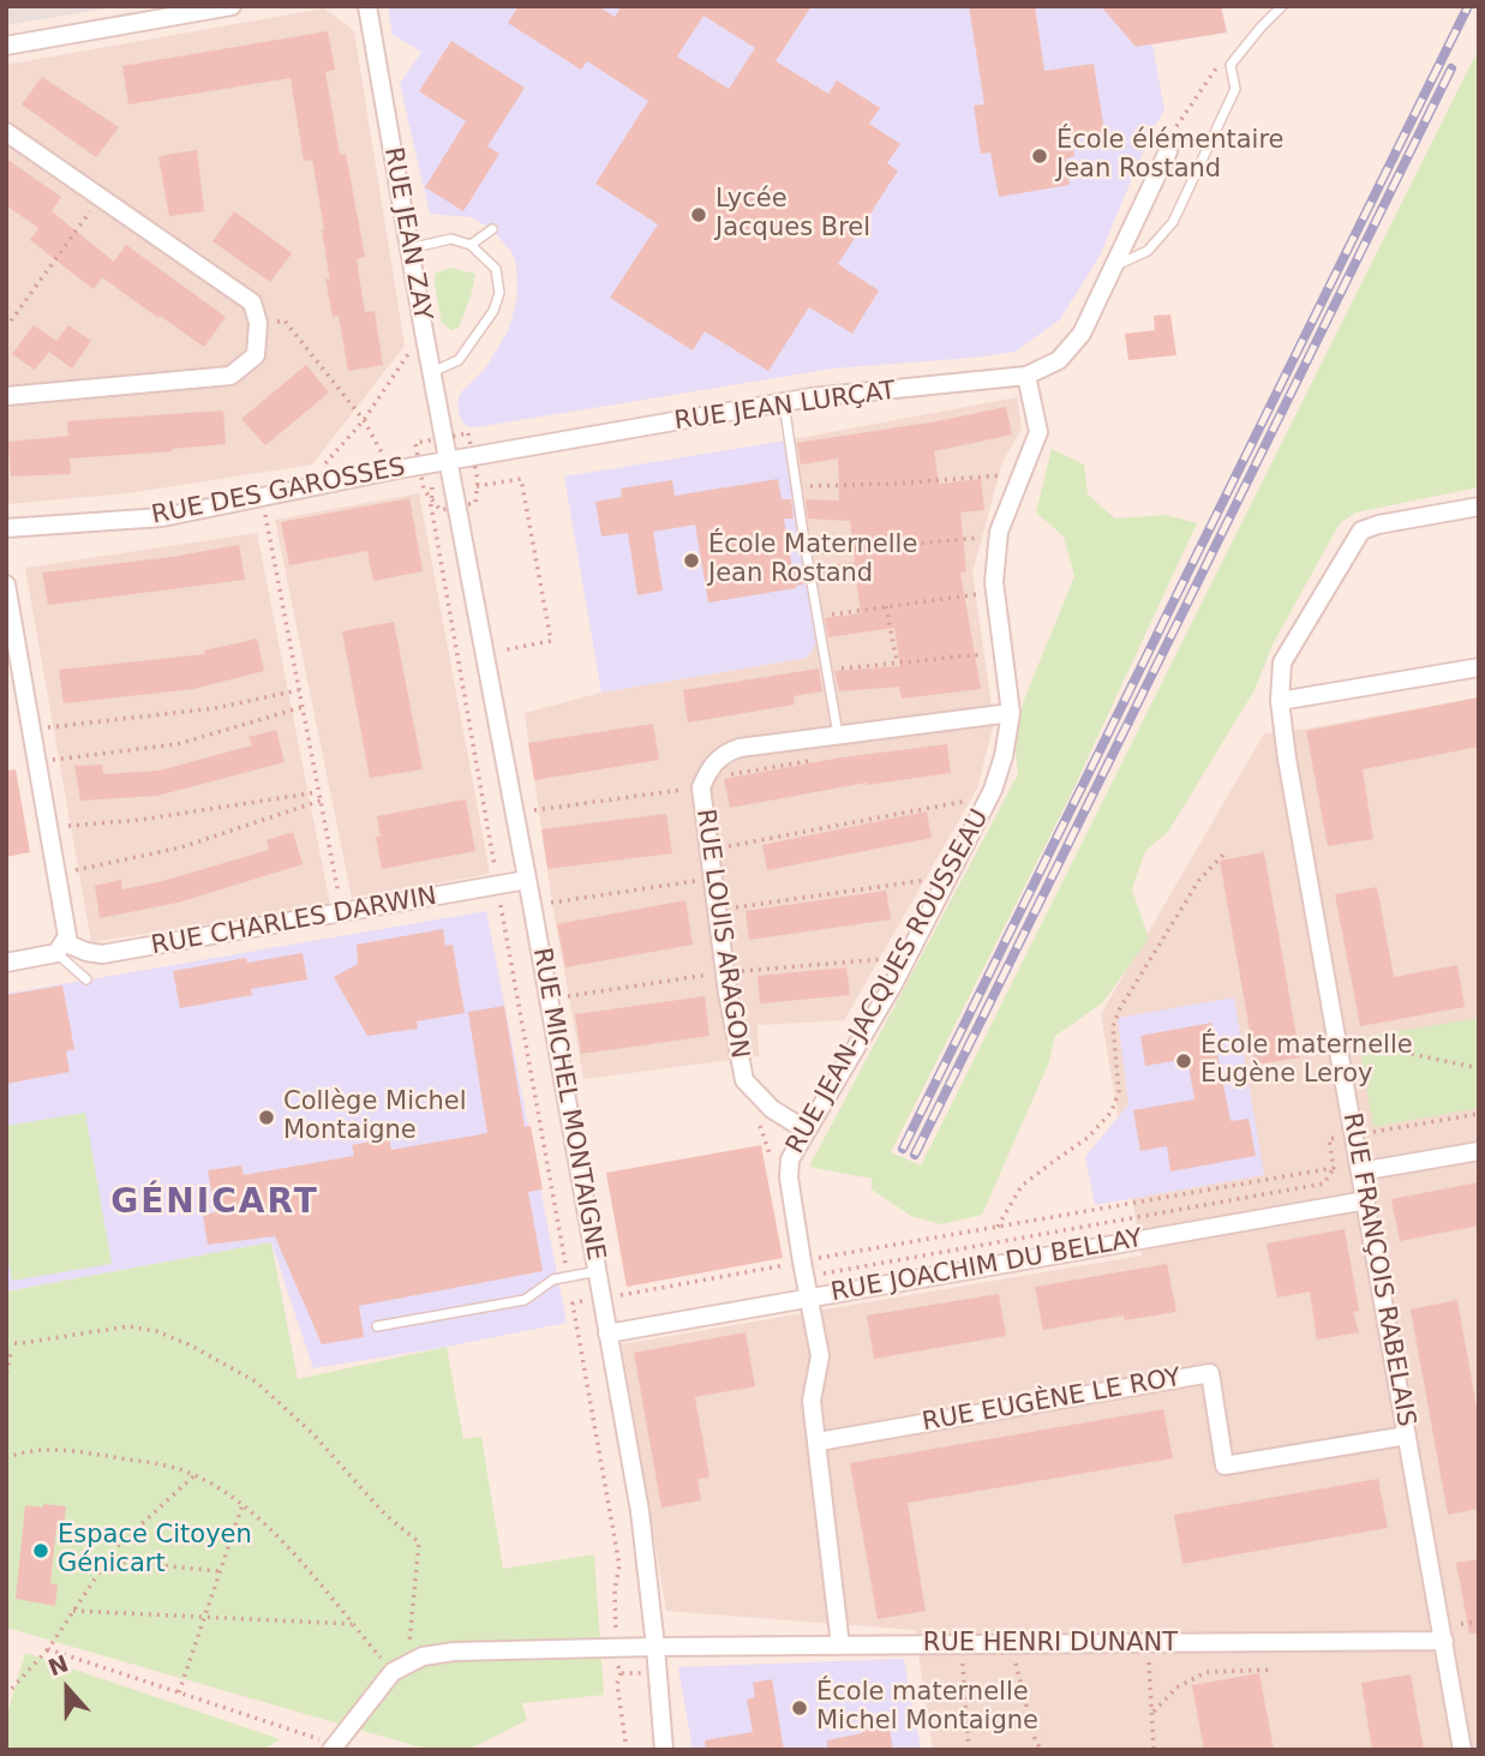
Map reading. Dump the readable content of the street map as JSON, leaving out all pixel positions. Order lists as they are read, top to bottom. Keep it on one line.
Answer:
{"streets":{"street":["RUE JEAN ZAY","RUE JEAN LURÇAT","RUE DES GAROSSES","RUE CHARLES DARWIN","RUE LOUIS ARAGON","RUE JEAN-JACQUES ROUSSEAU","RUE MICHEL MONTAIGNE","RUE JOACHIM DU BELLAY","RUE FRANÇOIS RABELAIS","RUE EUGÈNE LE ROY","RUE HENRI DUNANT"]},"crossings":[["RUE JEAN ZAY","RUE JEAN LURÇAT"],["RUE JEAN ZAY","RUE DES GAROSSES"],["RUE JEAN ZAY","RUE MICHEL MONTAIGNE"],["RUE JEAN LURÇAT","RUE DES GAROSSES"],["RUE JEAN LURÇAT","RUE JEAN-JACQUES ROUSSEAU"],["RUE JEAN LURÇAT","RUE MICHEL MONTAIGNE"],["RUE DES GAROSSES","RUE MICHEL MONTAIGNE"],["RUE CHARLES DARWIN","RUE MICHEL MONTAIGNE"],["RUE LOUIS ARAGON","RUE JEAN-JACQUES ROUSSEAU"],["RUE JEAN-JACQUES ROUSSEAU","RUE JOACHIM DU BELLAY"],["RUE JEAN-JACQUES ROUSSEAU","RUE EUGÈNE LE ROY"],["RUE JEAN-JACQUES ROUSSEAU","RUE HENRI DUNANT"],["RUE MICHEL MONTAIGNE","RUE JOACHIM DU BELLAY"],["RUE MICHEL MONTAIGNE","RUE HENRI DUNANT"],["RUE JOACHIM DU BELLAY","RUE FRANÇOIS RABELAIS"],["RUE FRANÇOIS RABELAIS","RUE EUGÈNE LE ROY"],["RUE FRANÇOIS RABELAIS","RUE HENRI DUNANT"]],"districts":["GÉNICART"],"places":["École élémentaire Jean Rostand","Lycée Jacques Brel","École Maternelle Jean Rostand","École maternelle Eugène Leroy","Collège Michel Montaigne","Espace Citoyen Génicart","École maternelle Michel Montaigne"],"north":"top"}
